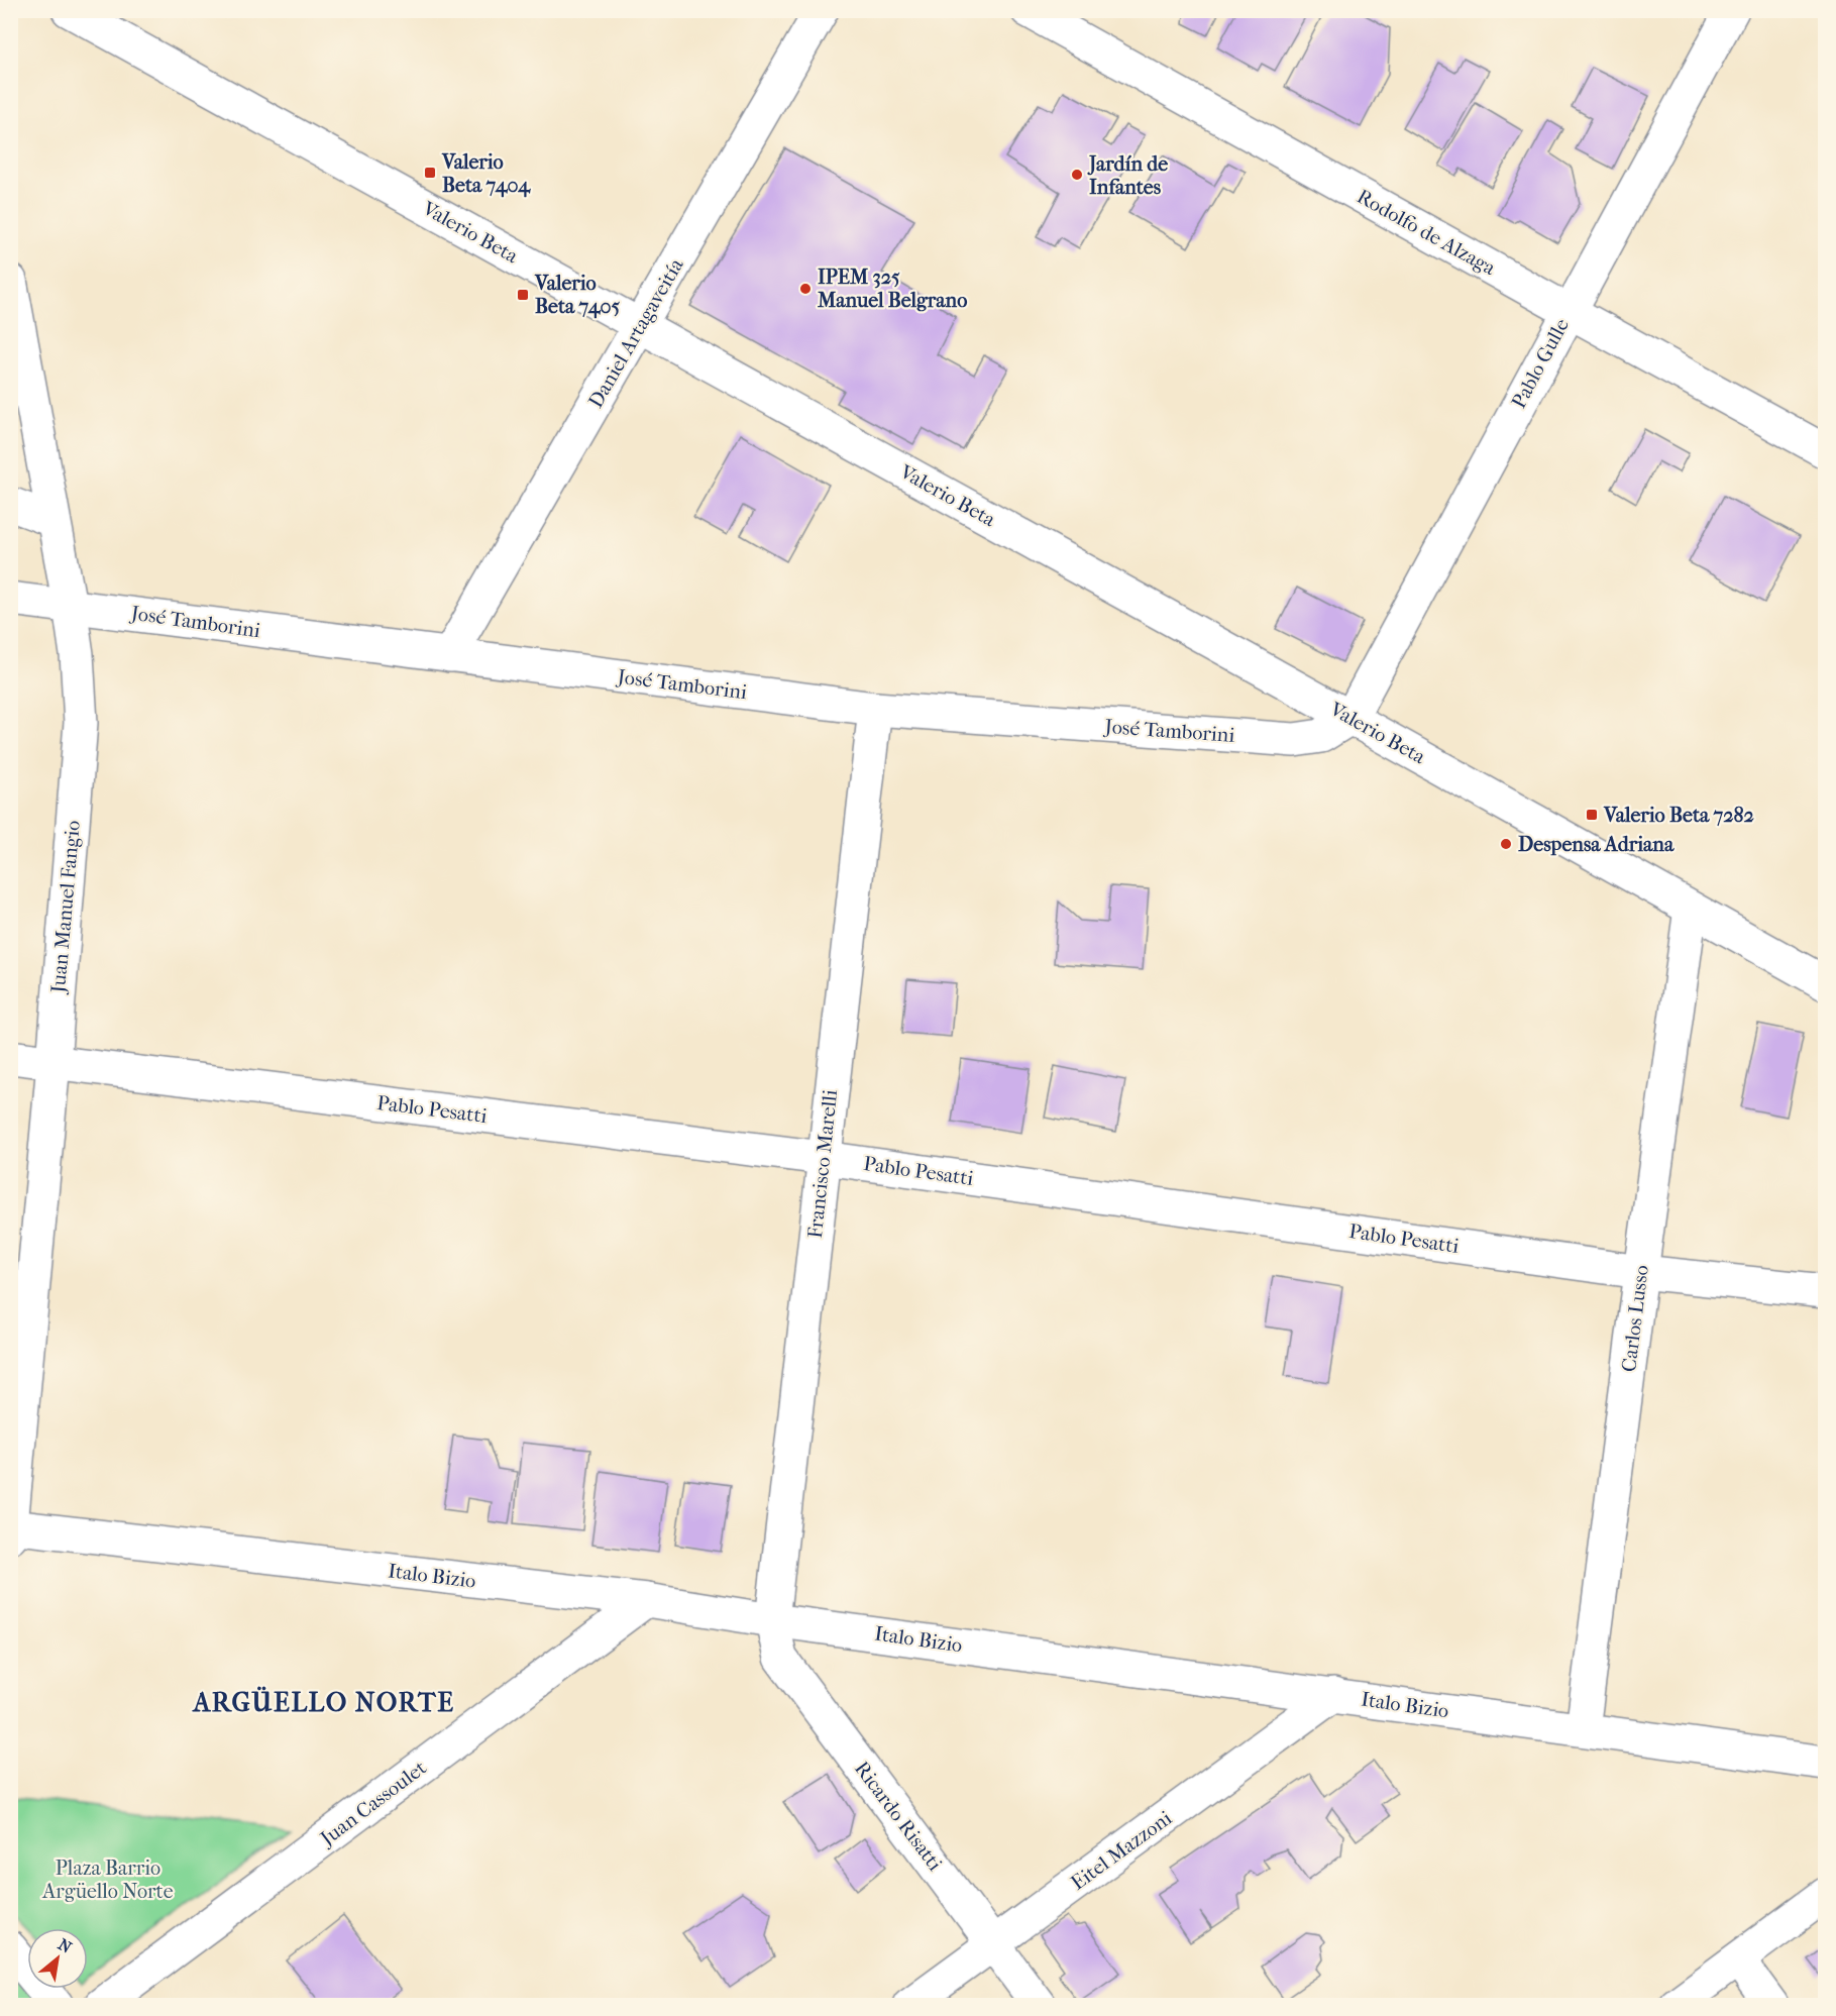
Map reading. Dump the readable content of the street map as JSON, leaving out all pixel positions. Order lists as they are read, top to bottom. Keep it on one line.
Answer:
{"streets":{"street":["Valerio Beta","Rodolfo de Alzaga","Daniel Artagaveitía","Pablo Gulle","José Tamborini","Juan Manuel Fangio","Pablo Pesatti","Francisco Marelli","Carlos Lusso","Italo Bizio","Juan Cassoulet","Ricardo Risatti","Eitel Mazzoni"]},"crossings":[["Valerio Beta","Daniel Artagaveitía"],["Valerio Beta","Pablo Gulle"],["Valerio Beta","José Tamborini"],["Valerio Beta","Carlos Lusso"],["Rodolfo de Alzaga","Pablo Gulle"],["Daniel Artagaveitía","José Tamborini"],["Pablo Gulle","José Tamborini"],["José Tamborini","Juan Manuel Fangio"],["José Tamborini","Francisco Marelli"],["Juan Manuel Fangio","Pablo Pesatti"],["Juan Manuel Fangio","Italo Bizio"],["Pablo Pesatti","Francisco Marelli"],["Pablo Pesatti","Carlos Lusso"],["Francisco Marelli","Italo Bizio"],["Francisco Marelli","Ricardo Risatti"],["Carlos Lusso","Italo Bizio"],["Italo Bizio","Juan Cassoulet"],["Italo Bizio","Ricardo Risatti"],["Italo Bizio","Eitel Mazzoni"],["Ricardo Risatti","Eitel Mazzoni"]],"districts":["ARGÜELLO NORTE"],"parks":["Plaza Barrio Argüello Norte"],"places":{"transit":["Valerio Beta 7404","Valerio Beta 7405","Valerio Beta 7282"],"other":["Jardín de Infantes","IPEM 325 Manuel Belgrano","Despensa Adriana"]},"north":"top right"}
